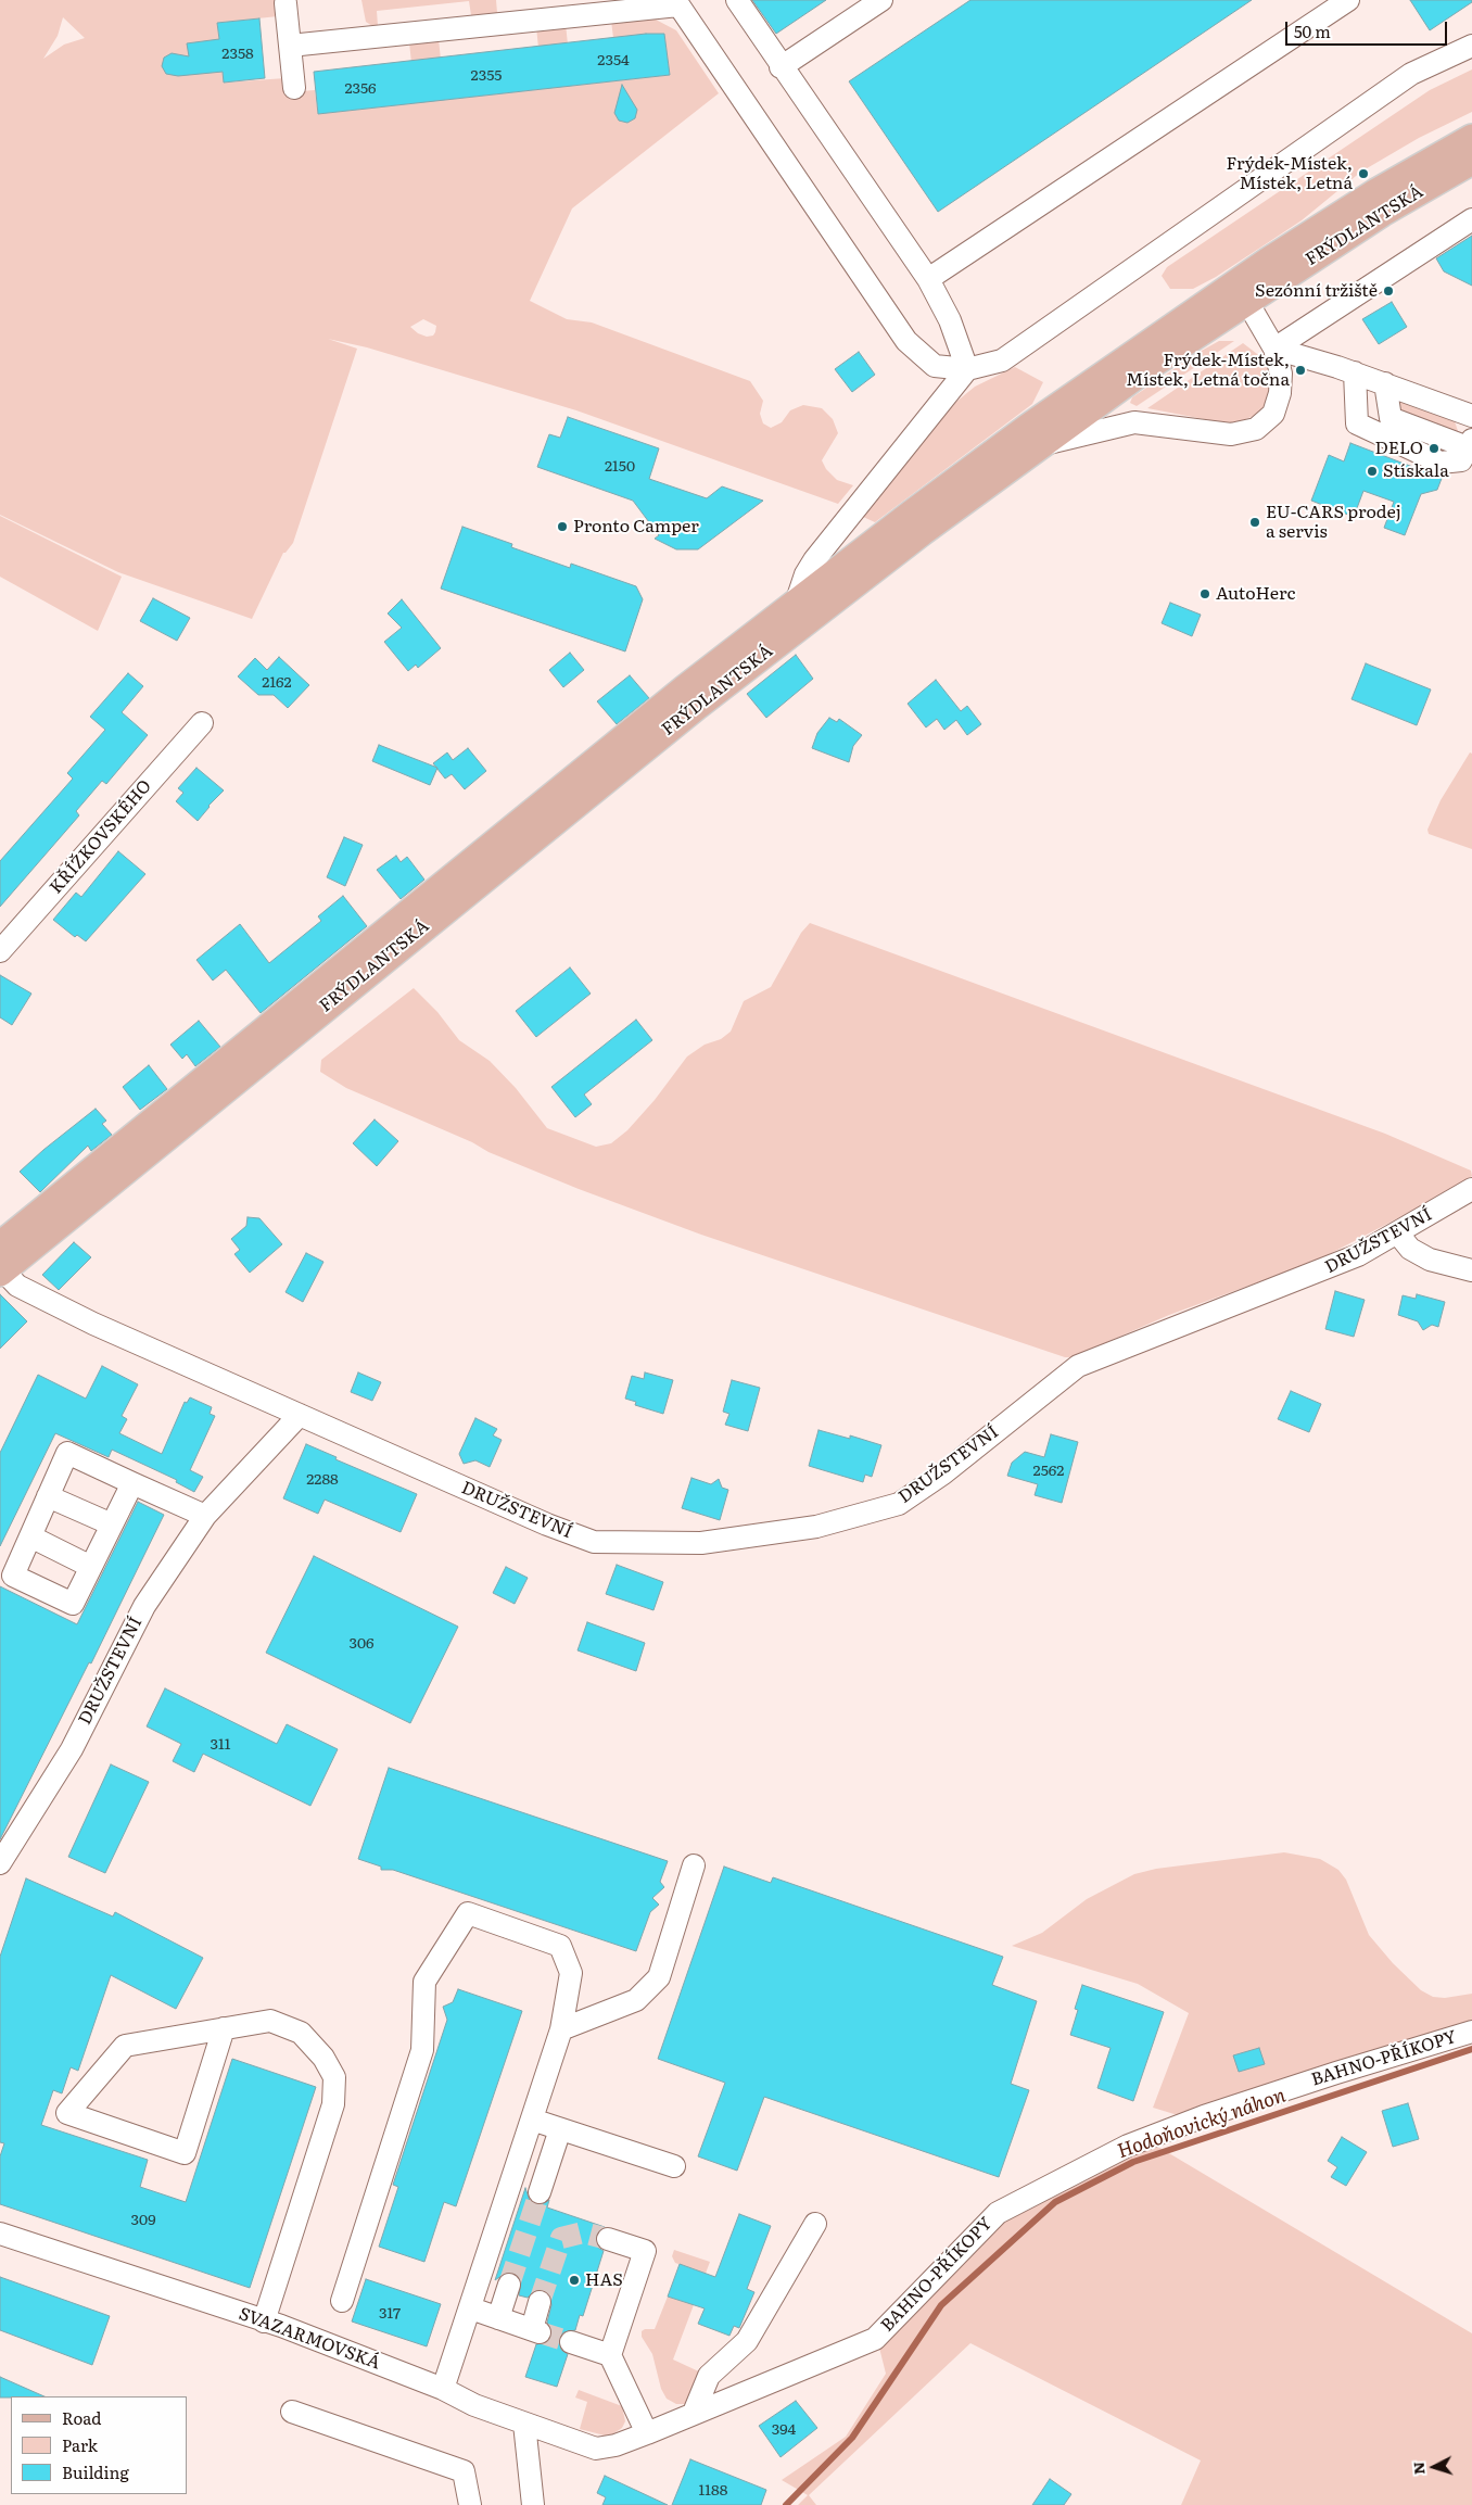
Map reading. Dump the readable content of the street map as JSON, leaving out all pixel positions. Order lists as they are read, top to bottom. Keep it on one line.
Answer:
{"streets":{"main road":["FRÝDLANTSKÁ"],"street":["KŘÍŽKOVSKÉHO","DRUŽSTEVNÍ","BAHNO-PŘÍKOPY","SVAZARMOVSKÁ"]},"crossings":[["FRÝDLANTSKÁ","DRUŽSTEVNÍ"],["BAHNO-PŘÍKOPY","SVAZARMOVSKÁ"]],"water":["Hodoňovický náhon"],"places":["Frýdek-Místek, Místek, Letná","Sezónní tržiště","Frýdek-Místek, Místek, Letná točna","DELO","Stískala","EU-CARS prodej a servis","Pronto Camper","AutoHerc","HAS"],"house_numbers":["2358","2354","2355","2356","2150","2162","2562","2288","306","311","309","317","394","1188"],"legend":["Road","Park","Building"],"scale_bar":"50 m","north":"left"}
